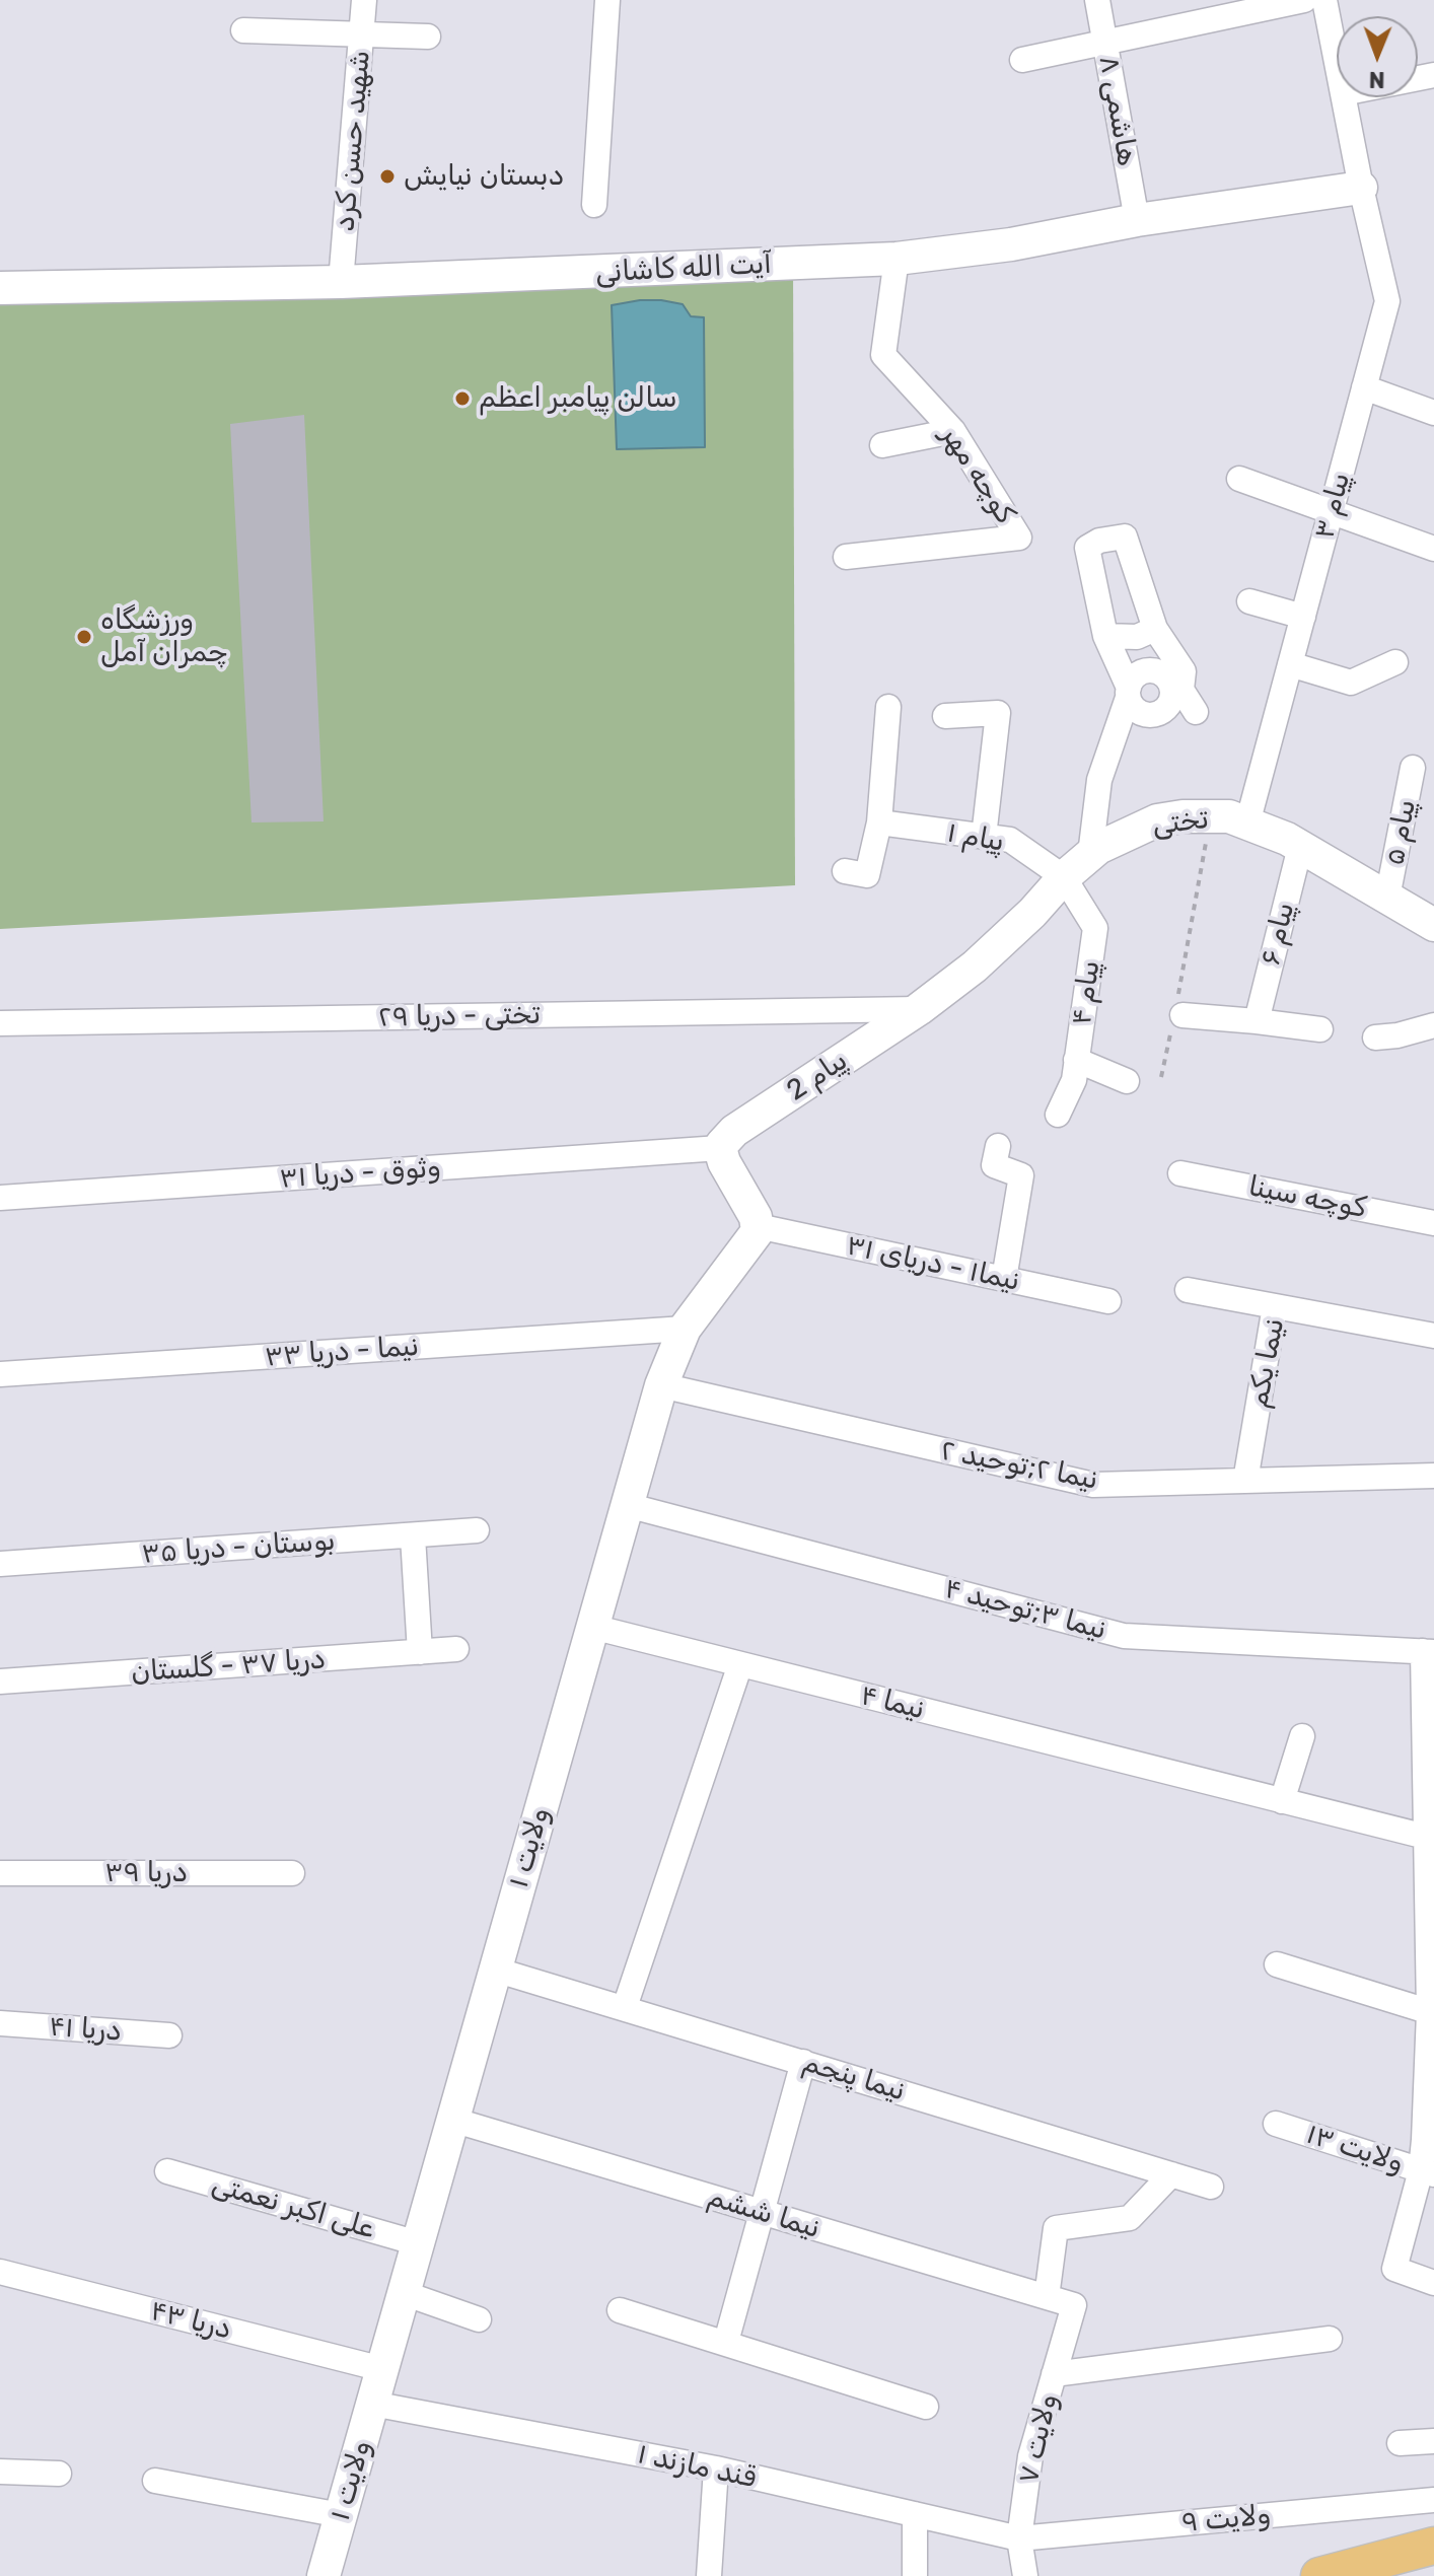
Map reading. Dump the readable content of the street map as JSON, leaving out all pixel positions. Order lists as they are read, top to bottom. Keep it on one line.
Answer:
{"streets":{"street":["هاشمی ۸","شهید حسن کرد","آیت الله کاشانی","کوچه مهر","پيام ۳","تختی","پیام ۵","پیام ۱","پیام ۶","پیام ۴","تختی - دریا ۲۹","پیام 2","وثوق - دریا ۳۱","کوچه سینا","نیما۱ - دریای ۳۱","نیما - دریا ۳۳","نیما یکم","نیما ۲;توحید ۲","بوستان - دریا ۳۵","نیما ۳;توحید ۴","دریا ۳۷ - گلستان","نیما ۴","ولایت ۱","دریا ۳۹","دریا ۴۱","نیما پنجم","ولایت ۱۳","علی اکبر نعمتی","نیما ششم","دریا ۴۳","ولایت ۷","قند مازند ۱","ولایت ۹"]},"crossings":[["هاشمی ۸","آیت الله کاشانی"],["شهید حسن کرد","آیت الله کاشانی"],["آیت الله کاشانی","کوچه مهر"],["آیت الله کاشانی","پيام ۳"],["پيام ۳","تختی"],["تختی","پیام ۵"],["تختی","پیام ۱"],["تختی","پیام ۶"],["تختی","پیام ۴"],["تختی","تختی - دریا ۲۹"],["تختی","پیام 2"],["پیام ۱","پیام ۴"],["تختی - دریا ۲۹","پیام 2"],["پیام 2","وثوق - دریا ۳۱"],["نیما۱ - دریای ۳۱","ولایت ۱"],["نیما - دریا ۳۳","ولایت ۱"],["نیما یکم","نیما ۲;توحید ۲"],["نیما ۲;توحید ۲","ولایت ۱"],["نیما ۳;توحید ۴","ولایت ۱"],["نیما ۴","ولایت ۱"],["ولایت ۱","نیما پنجم"],["ولایت ۱","علی اکبر نعمتی"],["ولایت ۱","نیما ششم"],["ولایت ۱","دریا ۴۳"],["ولایت ۱","قند مازند ۱"],["نیما ششم","ولایت ۷"],["ولایت ۷","قند مازند ۱"],["ولایت ۷","ولایت ۹"],["قند مازند ۱","ولایت ۹"]],"places":["دبستان نیایش","سالن پیامبر اعظم","ورزشگاه چمران آمل"],"north":"bottom"}
